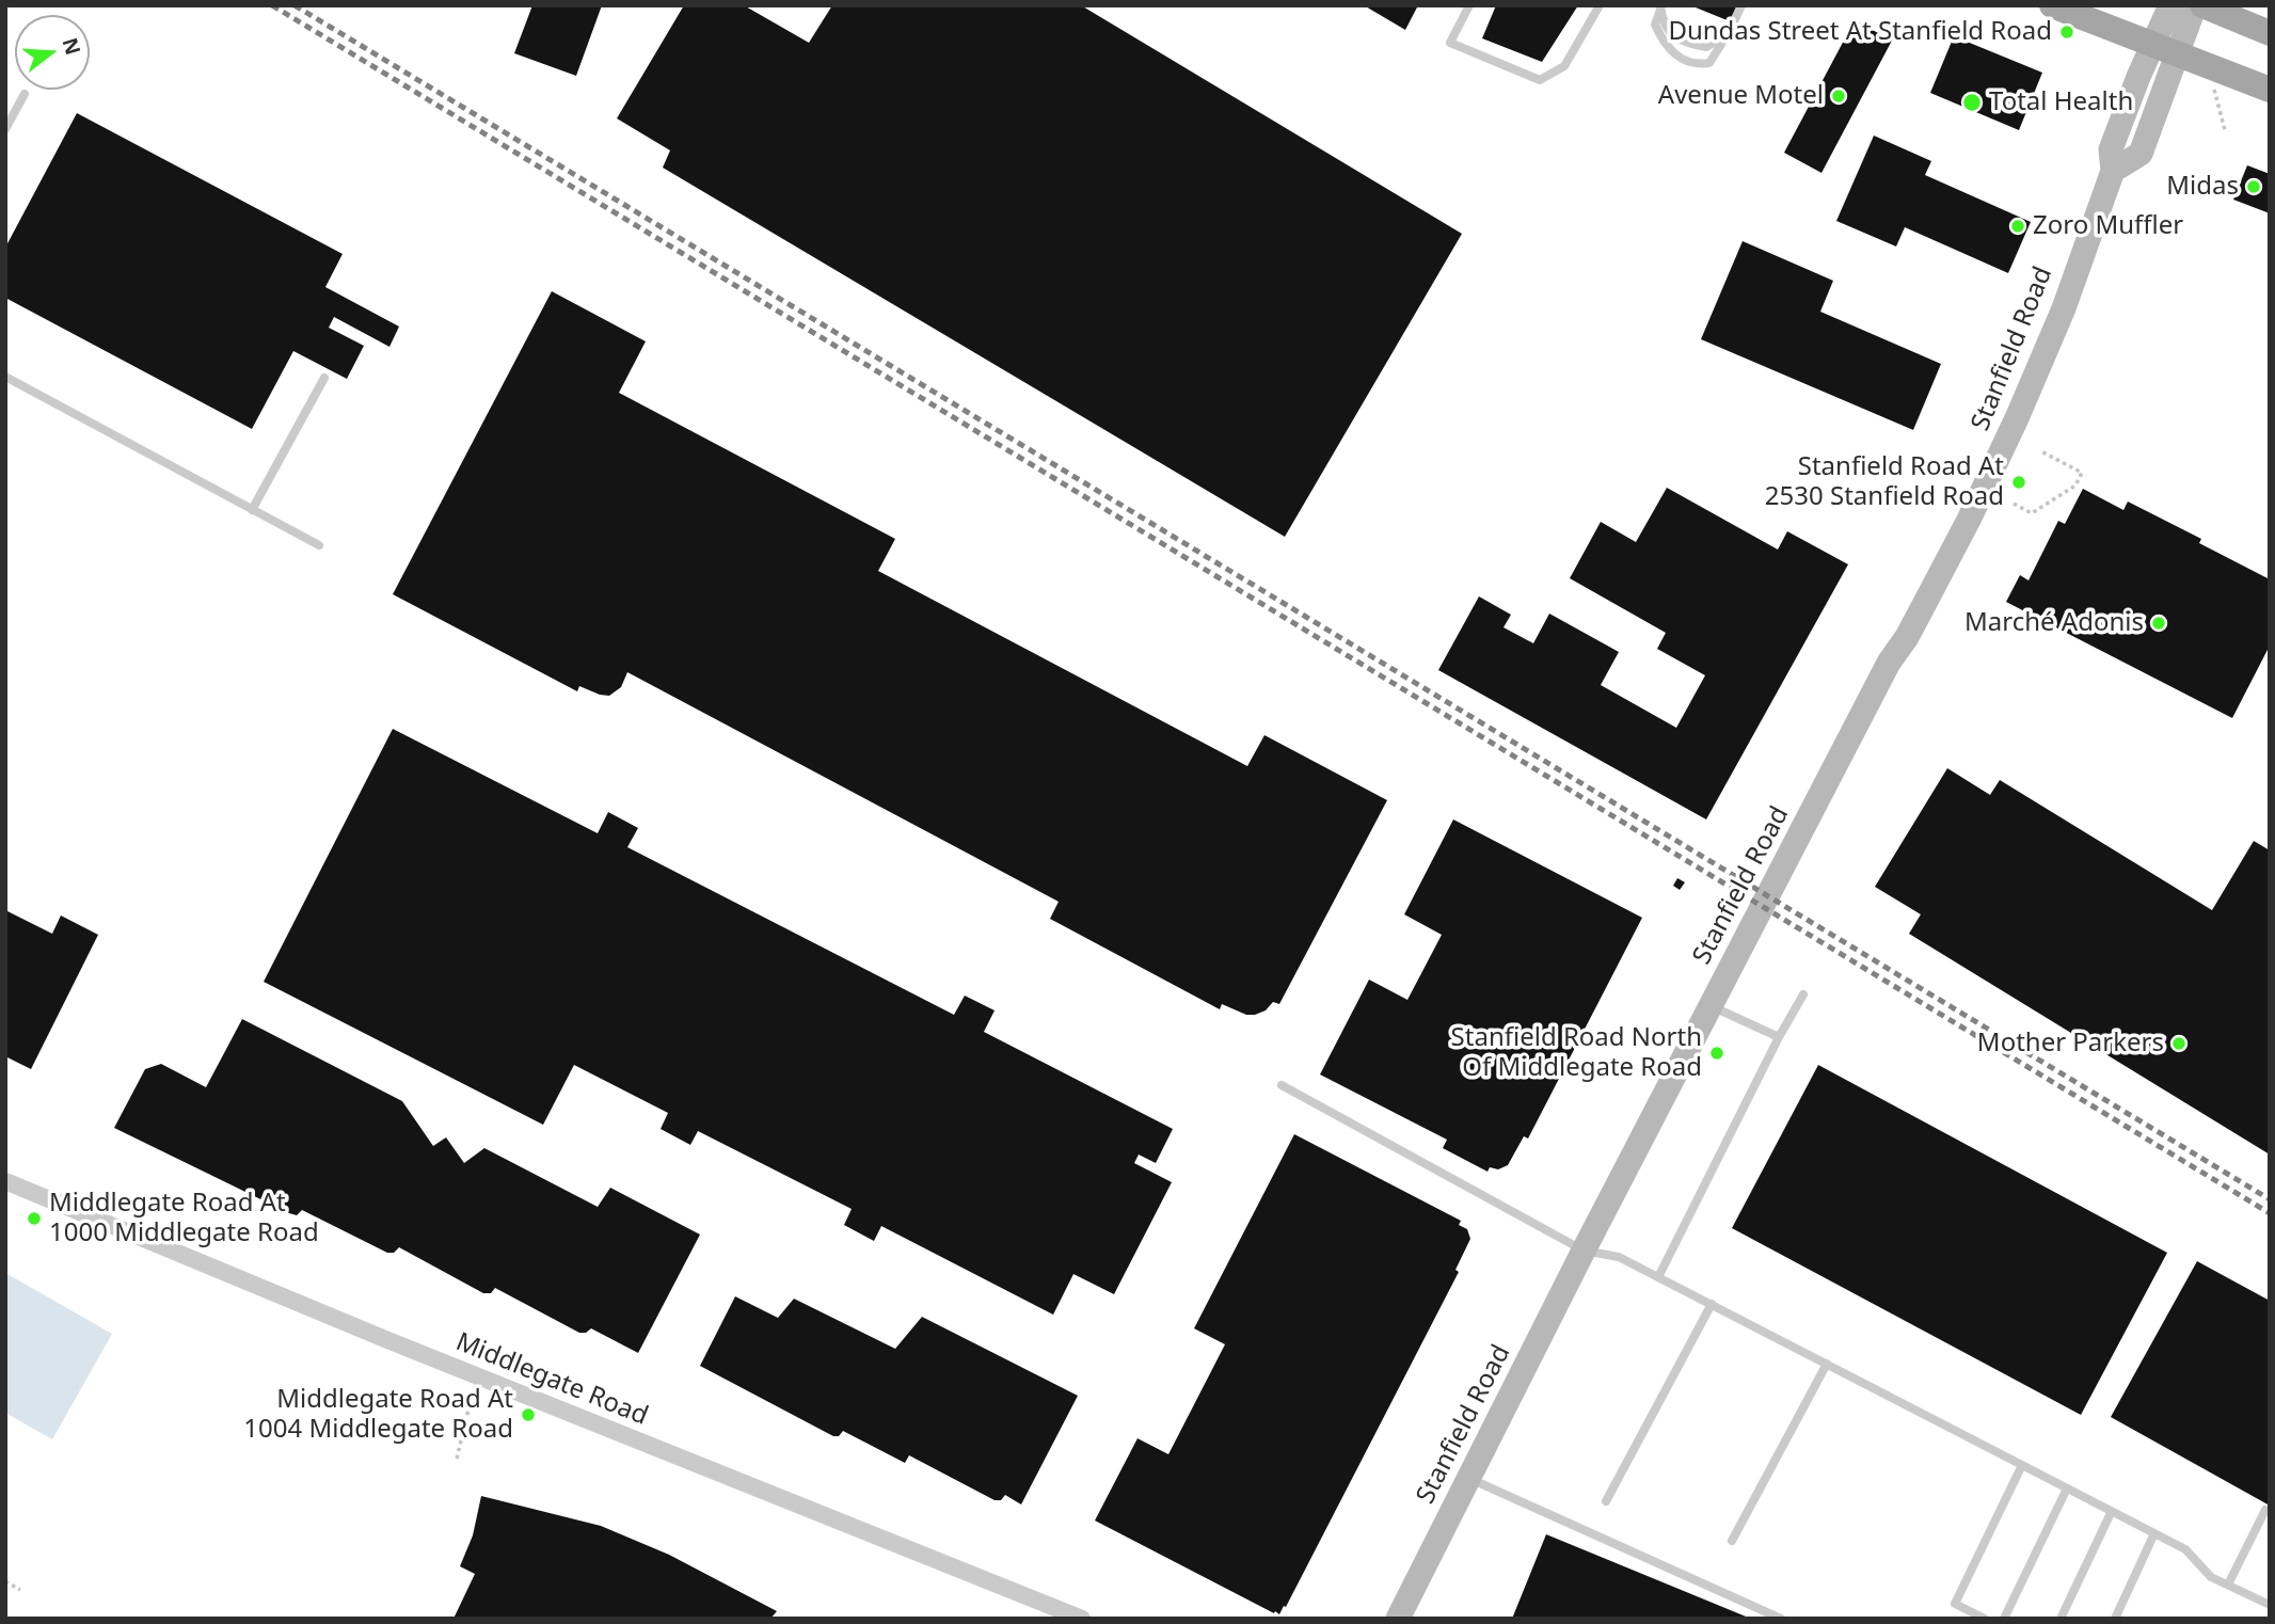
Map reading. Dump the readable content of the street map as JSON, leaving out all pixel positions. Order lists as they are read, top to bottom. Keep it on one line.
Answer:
{"streets":{"street":["Stanfield Road","Middlegate Road"]},"places":["Dundas Street At Stanfield Road","Avenue Motel","Total Health","Midas","Zoro Muffler","Stanfield Road At 2530 Stanfield Road","Marché Adonis","Mother Parkers","Stanfield Road North Of Middlegate Road","Middlegate Road At 1000 Middlegate Road","Middlegate Road At 1004 Middlegate Road"],"north":"right"}
